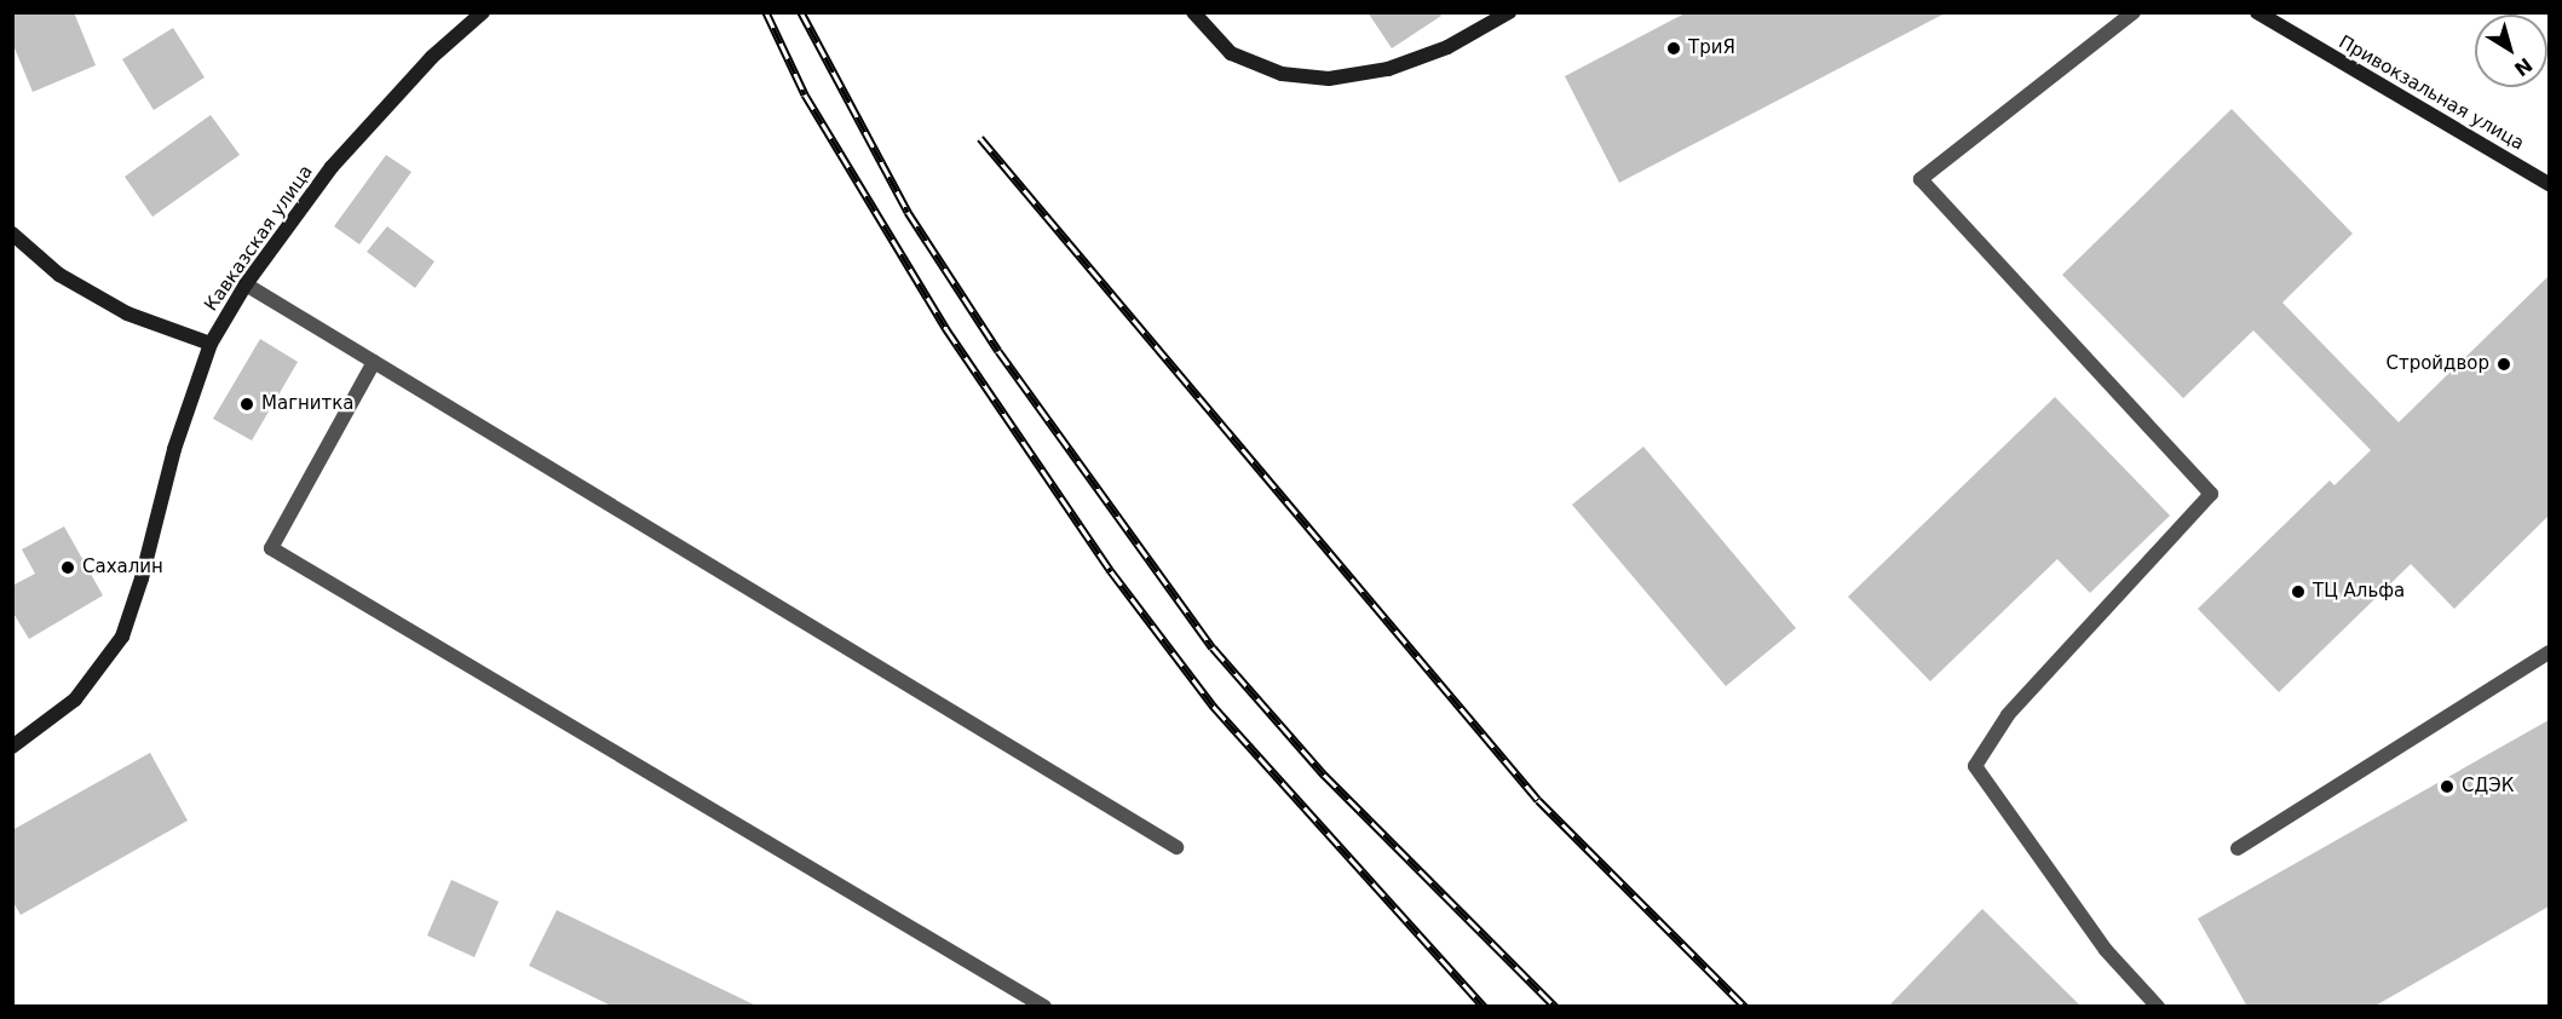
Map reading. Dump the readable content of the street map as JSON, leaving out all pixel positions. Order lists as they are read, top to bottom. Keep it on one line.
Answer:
{"streets":{"main road":["Привокзальная улица","Кавказская улица"]},"places":["ТриЯ","Стройдвор","Магнитка","Сахалин","ТЦ Альфа","СДЭК"],"north":"bottom right"}
